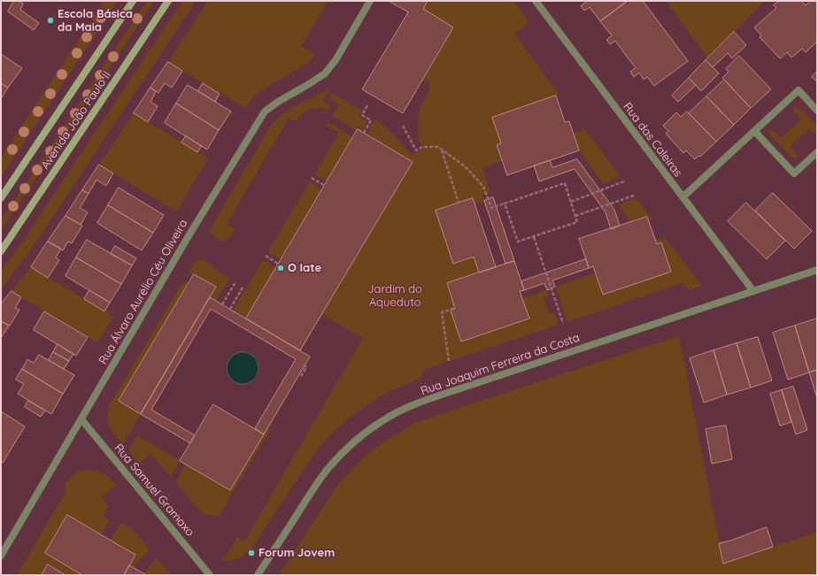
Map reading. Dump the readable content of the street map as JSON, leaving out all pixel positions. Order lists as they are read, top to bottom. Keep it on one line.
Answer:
{"streets":{"main road":["Avenida João Paulo II"],"street":["Rua das Caleiras","Rua Álvaro Aurélio Céu Oliveira","Rua Joaquim Ferreira da Costa","Rua Samuel Gramaxo"]},"crossings":[["Rua das Caleiras","Rua Joaquim Ferreira da Costa"],["Rua Álvaro Aurélio Céu Oliveira","Rua Samuel Gramaxo"]],"parks":["Jardim do Aqueduto"],"places":["Escola Básica da Maia","O Iate","Forum Jovem"]}
